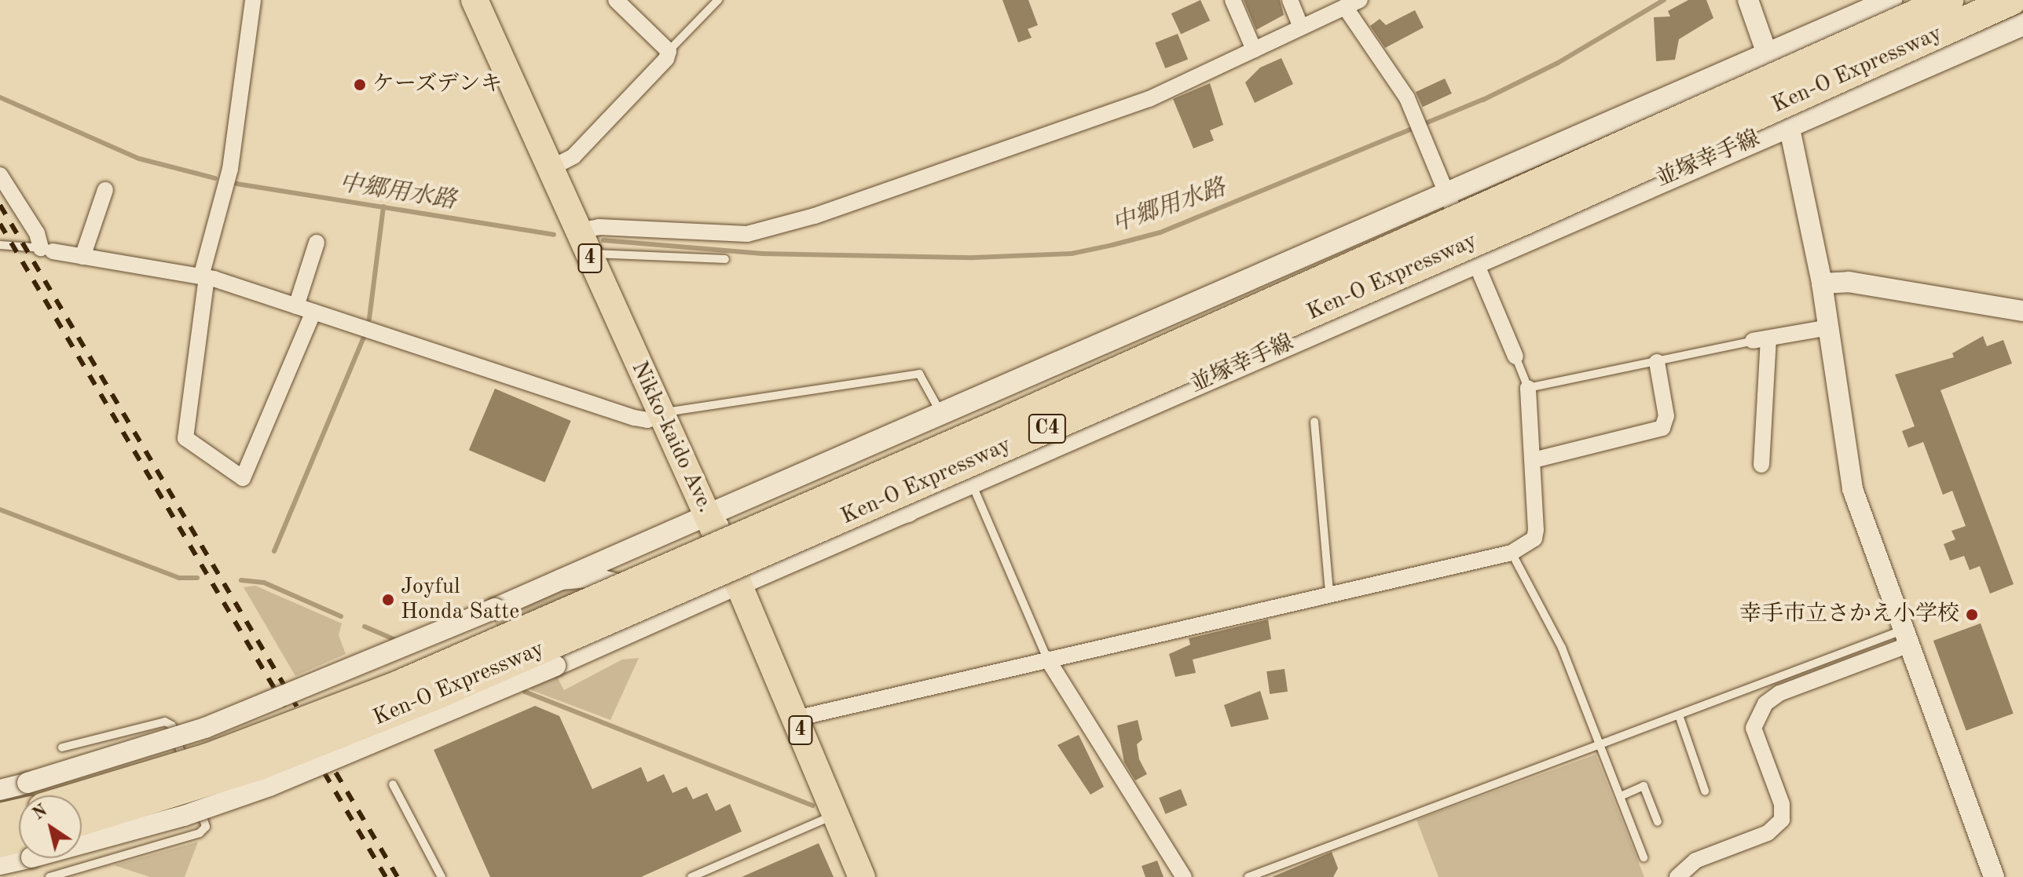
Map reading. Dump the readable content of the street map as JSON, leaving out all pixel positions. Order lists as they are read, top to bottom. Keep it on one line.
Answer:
{"streets":{"highway":["Ken-O Expressway","4","C4","Nikko-kaido Ave."],"main road":["並塚幸手線"]},"crossings":[["並塚幸手線","Nikko-kaido Ave."]],"water":["中郷用水路"],"places":["ケーズデンキ","Joyful Honda Satte","幸手市立さかえ小学校"],"north":"top left"}
